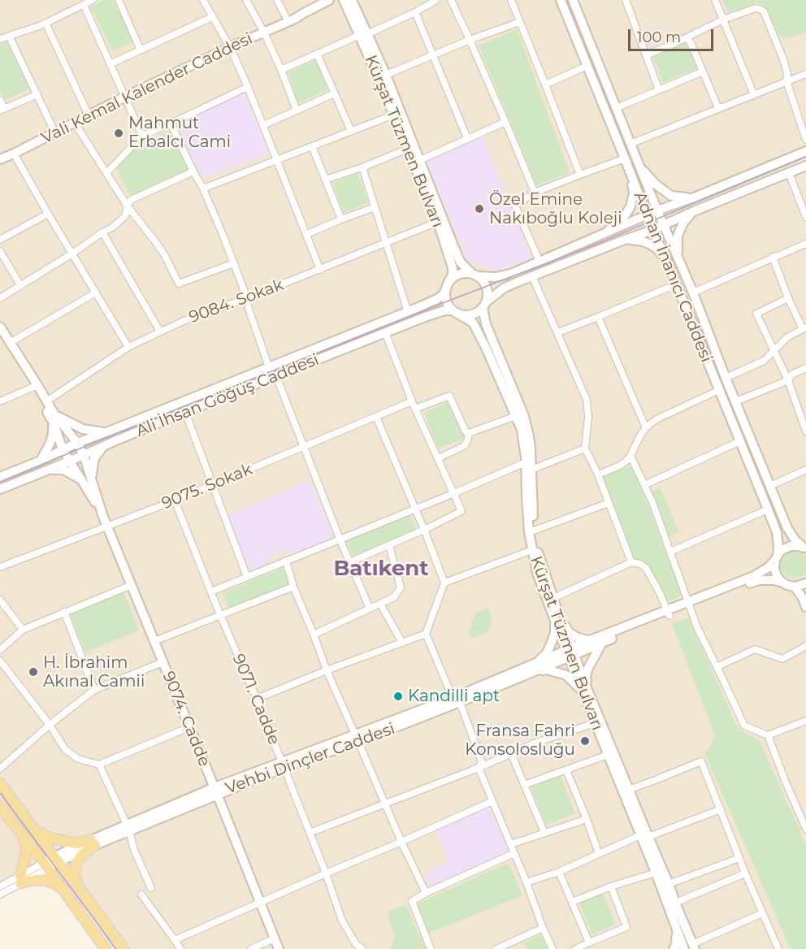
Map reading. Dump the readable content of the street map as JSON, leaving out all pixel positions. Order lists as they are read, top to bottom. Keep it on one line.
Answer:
{"streets":{"street":["Vali Kemal Kalender Caddesi","Kürşat Tüzmen Bulvarı","Adnan İnanıcı Caddesi","9084. Sokak","Ali İhsan Göğüş Caddesi","9075. Sokak","9071. Cadde","9074. Cadde","Vehbi Dinçler Caddesi"]},"crossings":[["Vali Kemal Kalender Caddesi","Kürşat Tüzmen Bulvarı"],["Kürşat Tüzmen Bulvarı","9084. Sokak"],["Kürşat Tüzmen Bulvarı","Ali İhsan Göğüş Caddesi"],["Kürşat Tüzmen Bulvarı","Vehbi Dinçler Caddesi"],["9075. Sokak","9071. Cadde"],["9075. Sokak","9074. Cadde"],["9071. Cadde","Vehbi Dinçler Caddesi"],["9074. Cadde","Vehbi Dinçler Caddesi"]],"districts":["Batıkent"],"places":["Mahmut Erbalcı Cami","Özel Emine Nakıboğlu Koleji","H. İbrahim Akınal Camii","Kandilli apt","Fransa Fahri Konsolosluğu"],"scale_bar":"100 m"}
